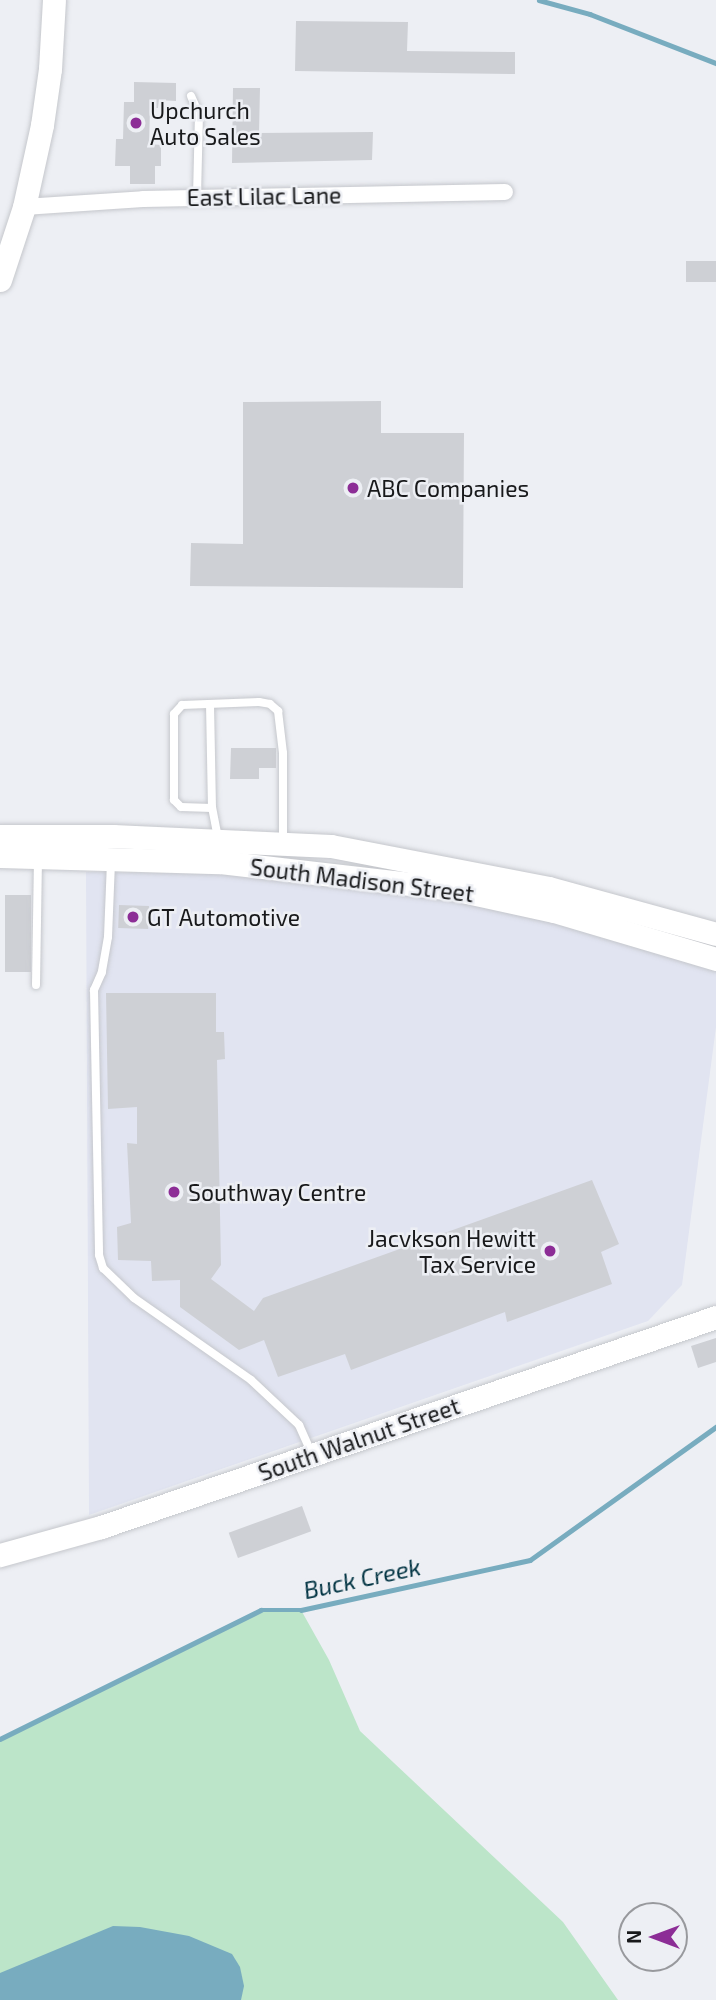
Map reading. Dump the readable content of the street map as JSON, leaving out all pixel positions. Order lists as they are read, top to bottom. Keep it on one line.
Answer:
{"streets":{"main road":["South Madison Street","South Walnut Street"],"street":["East Lilac Lane"]},"water":["Buck Creek"],"places":["Upchurch Auto Sales","ABC Companies","GT Automotive","Southway Centre","Jacvkson Hewitt Tax Service"],"north":"left"}
